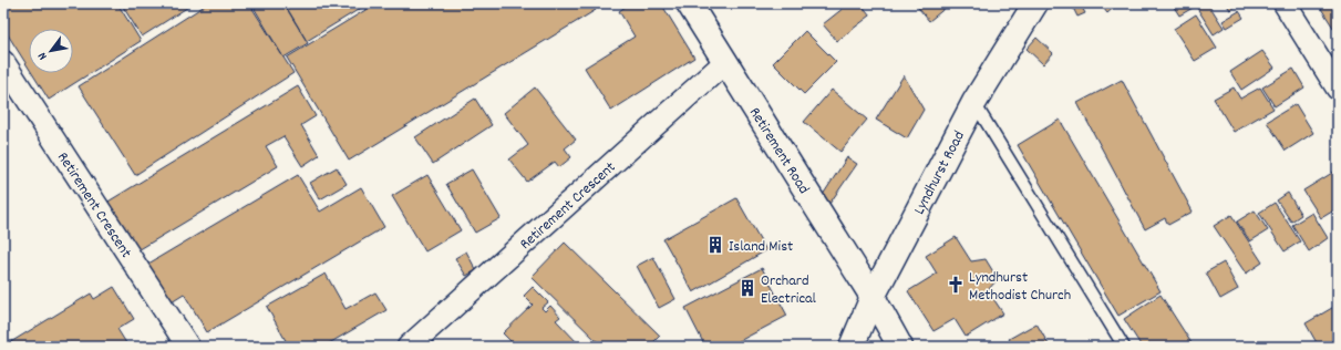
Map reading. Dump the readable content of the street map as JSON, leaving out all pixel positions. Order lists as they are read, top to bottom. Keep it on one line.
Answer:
{"streets":{"main road":["Retirement Road","Lyndhurst Road"],"street":["Retirement Crescent"]},"crossings":[["Retirement Road","Lyndhurst Road"],["Retirement Road","Retirement Crescent"]],"places":{"building":["Island Mist","Orchard Electrical"],"church":["Lyndhurst Methodist Church"]},"north":"bottom left"}
